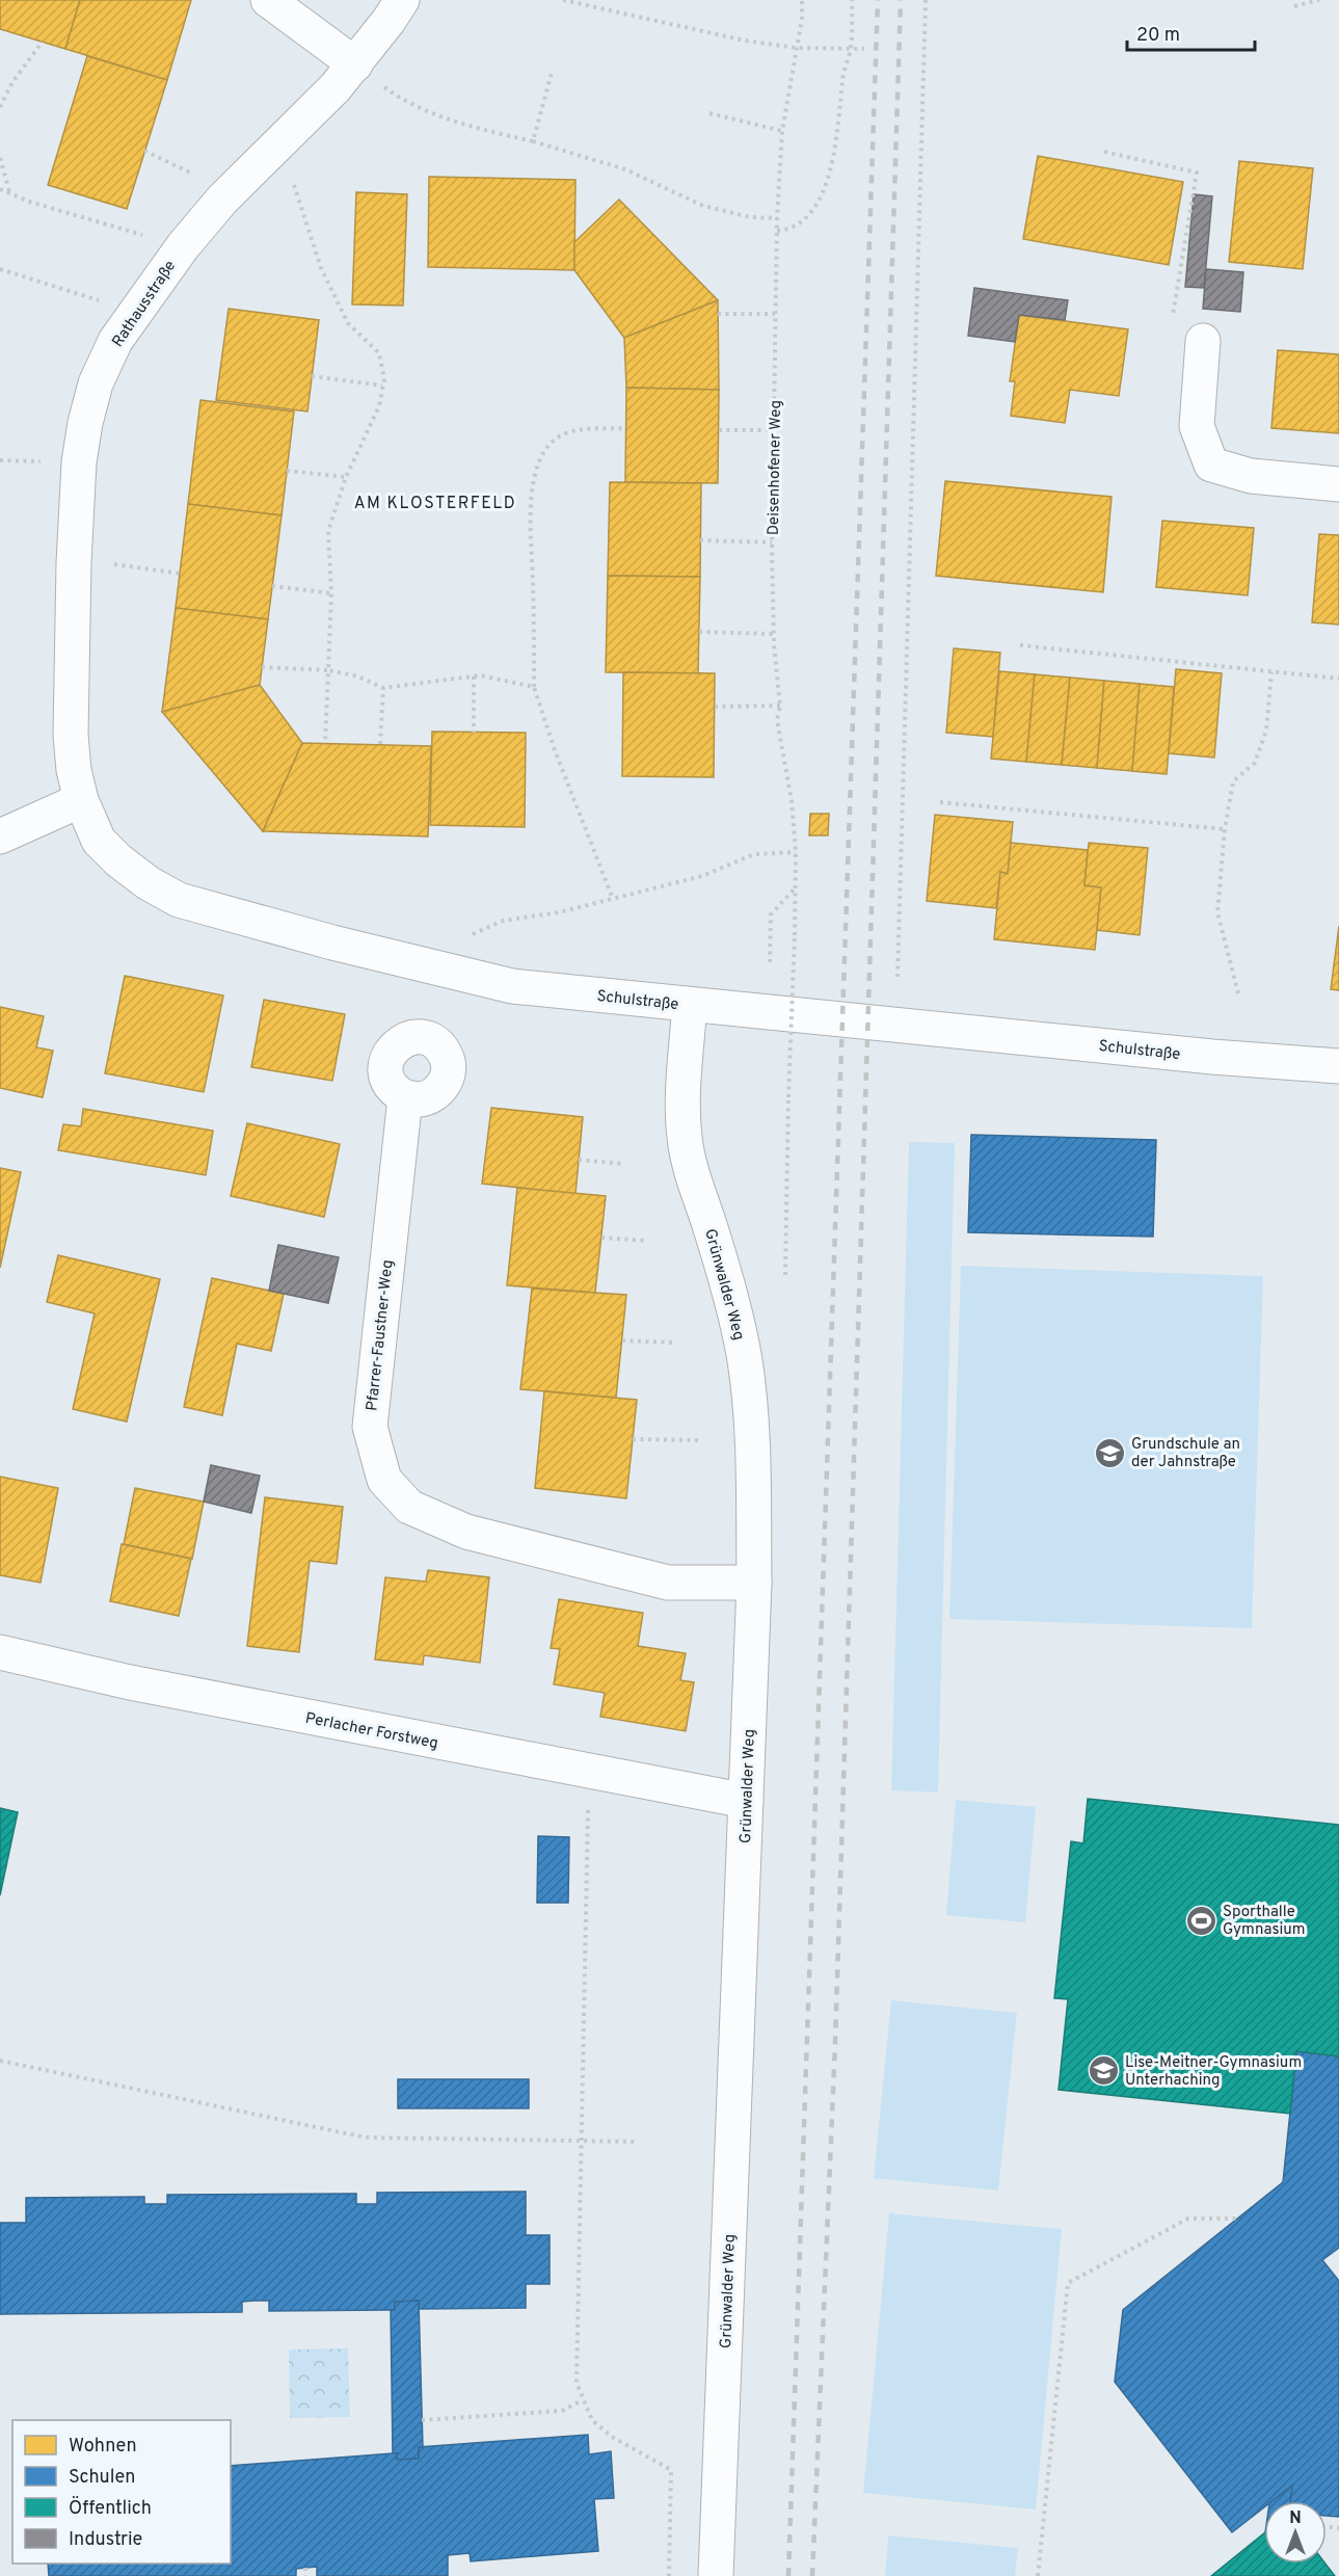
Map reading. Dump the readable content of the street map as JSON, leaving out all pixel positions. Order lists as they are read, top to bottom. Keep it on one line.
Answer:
{"streets":{"street":["Rathausstraße","Schulstraße","Grünwalder Weg","Pfarrer-Faustner-Weg","Perlacher Forstweg"],"path":["Deisenhofener Weg"]},"crossings":[["Rathausstraße","Schulstraße"],["Schulstraße","Grünwalder Weg"],["Grünwalder Weg","Pfarrer-Faustner-Weg"],["Grünwalder Weg","Perlacher Forstweg"]],"districts":["AM KLOSTERFELD"],"places":{"school or university":["Grundschule an der Jahnstraße","Lise-Meitner-Gymnasium Unterhaching"],"sports":["Sporthalle Gymnasium"]},"legend":["Wohnen","Schulen","Öffentlich","Industrie"],"scale_bar":"20 m","north":"top"}
